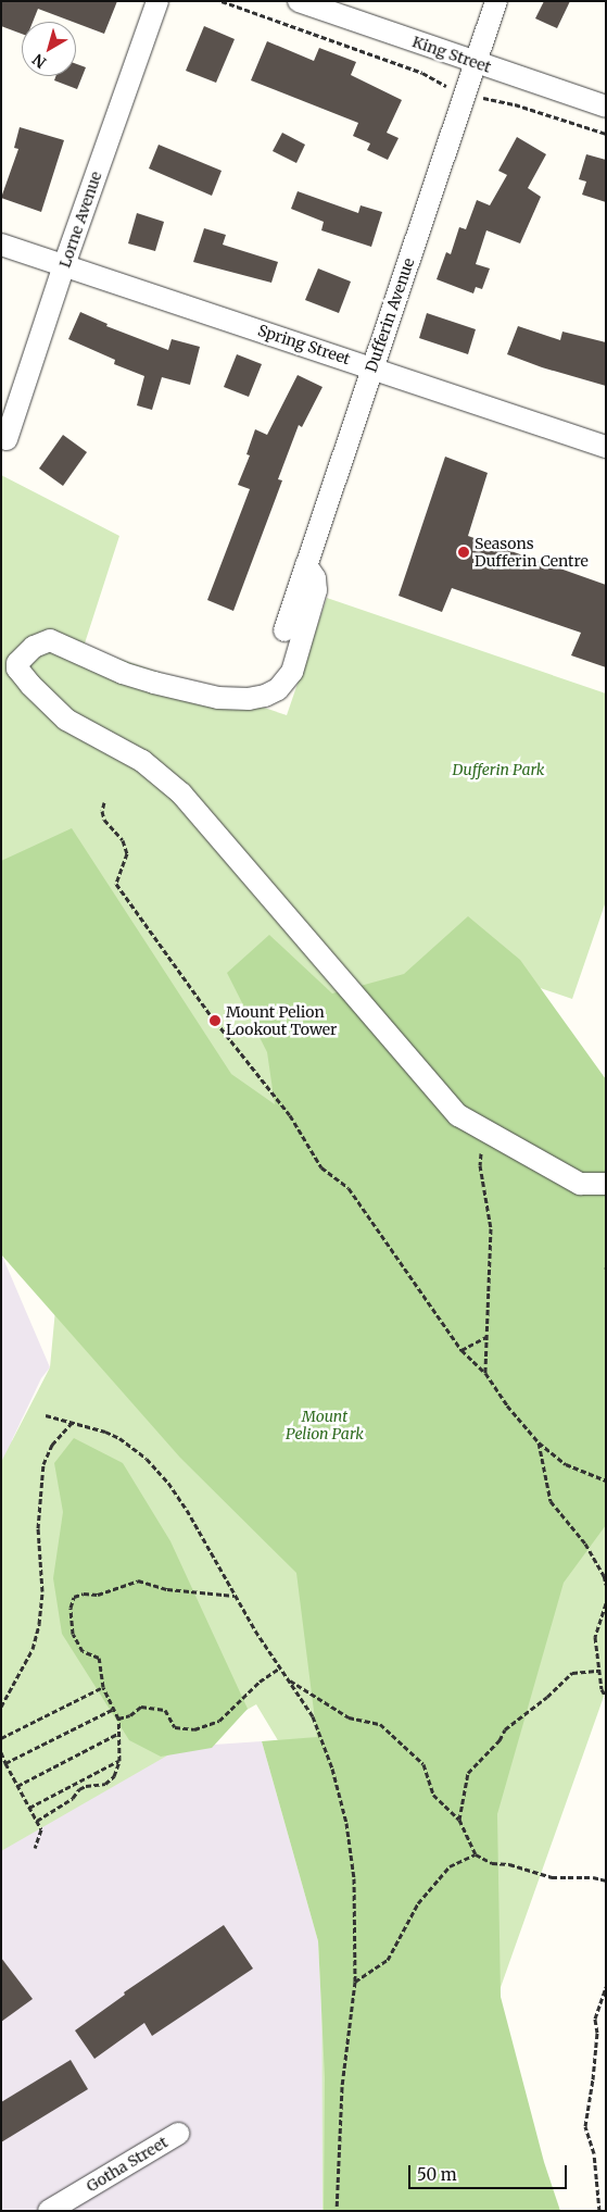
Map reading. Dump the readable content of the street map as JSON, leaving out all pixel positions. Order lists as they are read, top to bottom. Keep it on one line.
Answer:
{"streets":{"street":["King Street","Lorne Avenue","Dufferin Avenue","Spring Street","Gotha Street"]},"crossings":[["King Street","Dufferin Avenue"],["Lorne Avenue","Spring Street"],["Dufferin Avenue","Spring Street"]],"parks":["Dufferin Park","Mount Pelion Park"],"places":["Seasons Dufferin Centre","Mount Pelion Lookout Tower"],"scale_bar":"50 m","north":"bottom left"}
